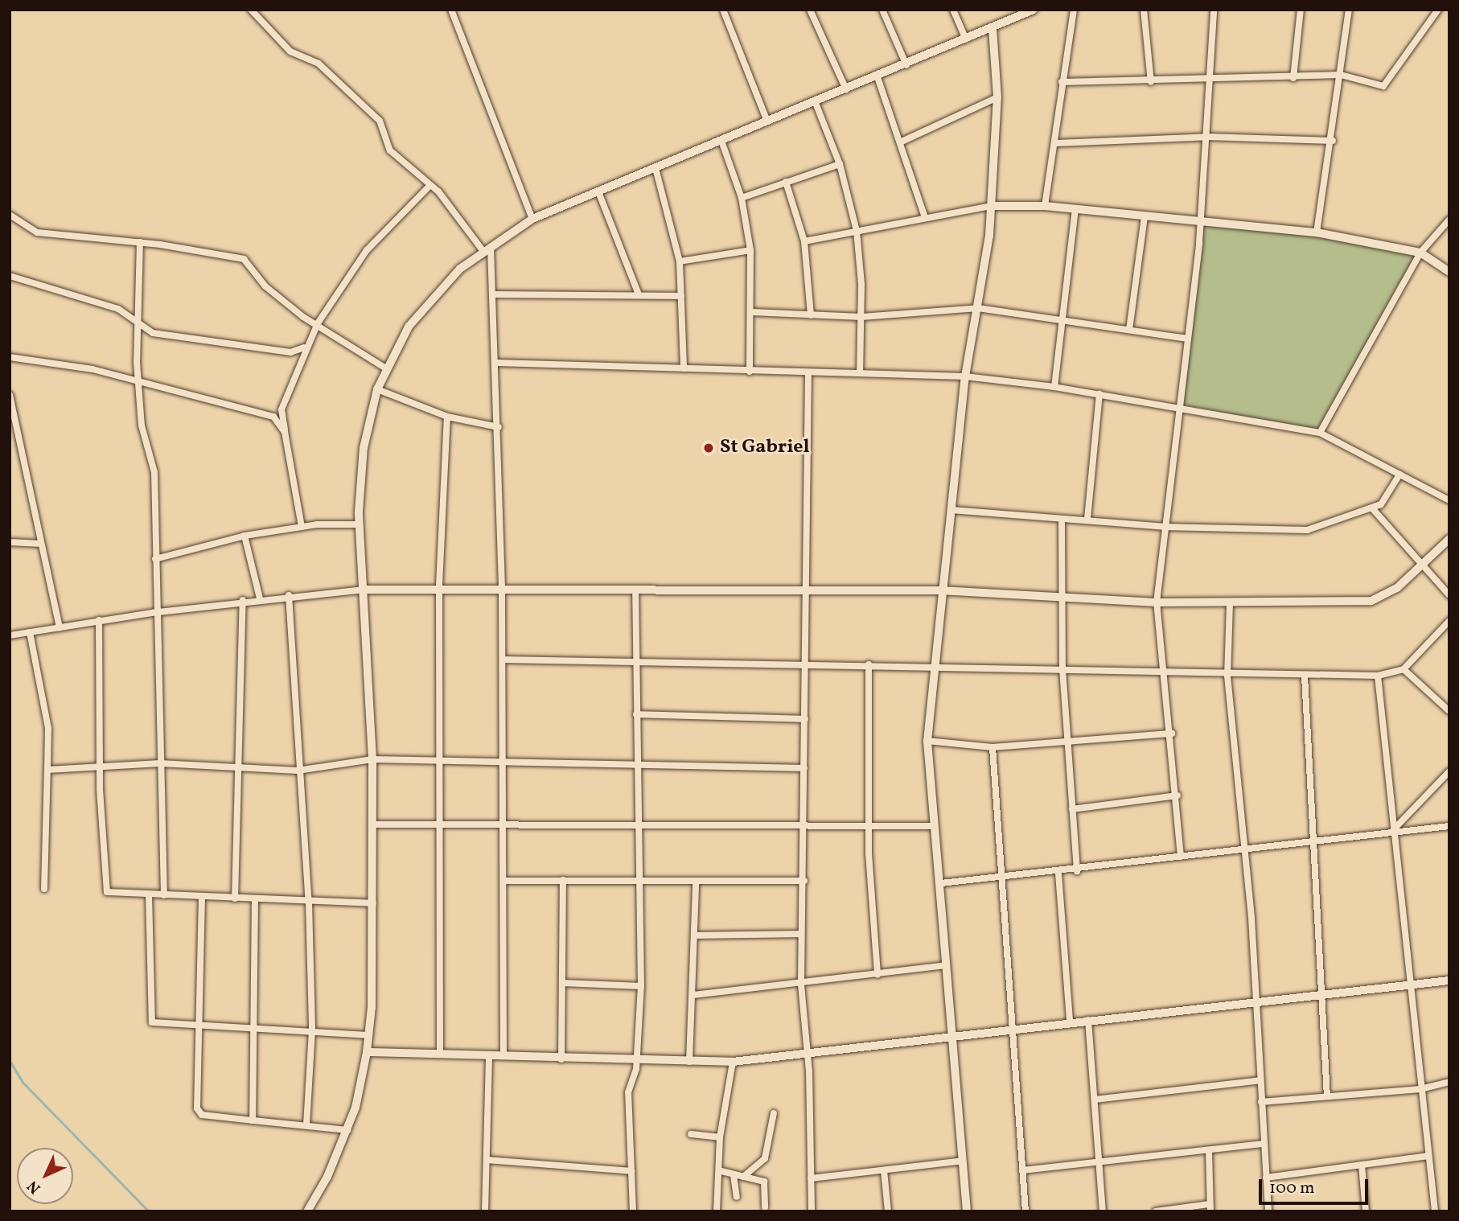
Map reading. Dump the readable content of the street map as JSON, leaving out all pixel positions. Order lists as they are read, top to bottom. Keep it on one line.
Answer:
{"places":["St Gabriel"],"scale_bar":"100 m","north":"bottom left"}
